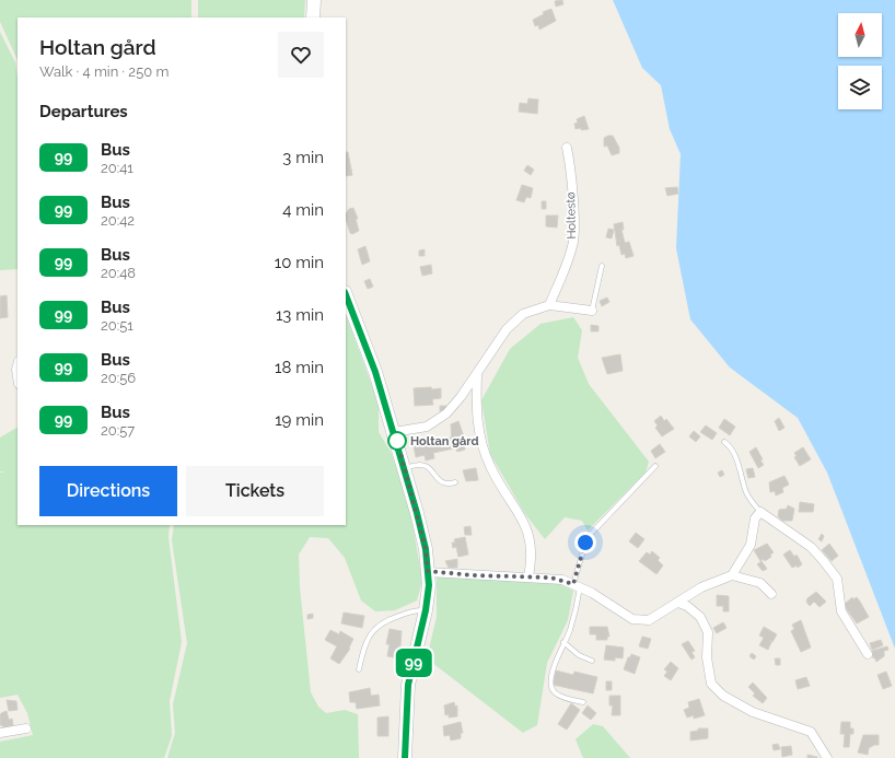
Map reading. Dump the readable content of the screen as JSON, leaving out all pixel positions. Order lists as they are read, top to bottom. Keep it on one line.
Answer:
{"streets":{"street":["Holtestø"]},"places":["Holtan gård"],"lines":["bus line 99"],"north":"top","page":{"on_map":"99","heading":[["Holtan gård","Walk · 4 min · 250 m"],"Departures"],"list":[{"mark":"99","name":"Bus","note":"20:41","value":"3 min"},{"mark":"99","name":"Bus","note":"20:42","value":"4 min"},{"mark":"99","name":"Bus","note":"20:48","value":"10 min"},{"mark":"99","name":"Bus","note":"20:51","value":"13 min"},{"mark":"99","name":"Bus","note":"20:56","value":"18 min"},{"mark":"99","name":"Bus","note":"20:57","value":"19 min"}],"buttons":["Directions","Tickets"]}}
